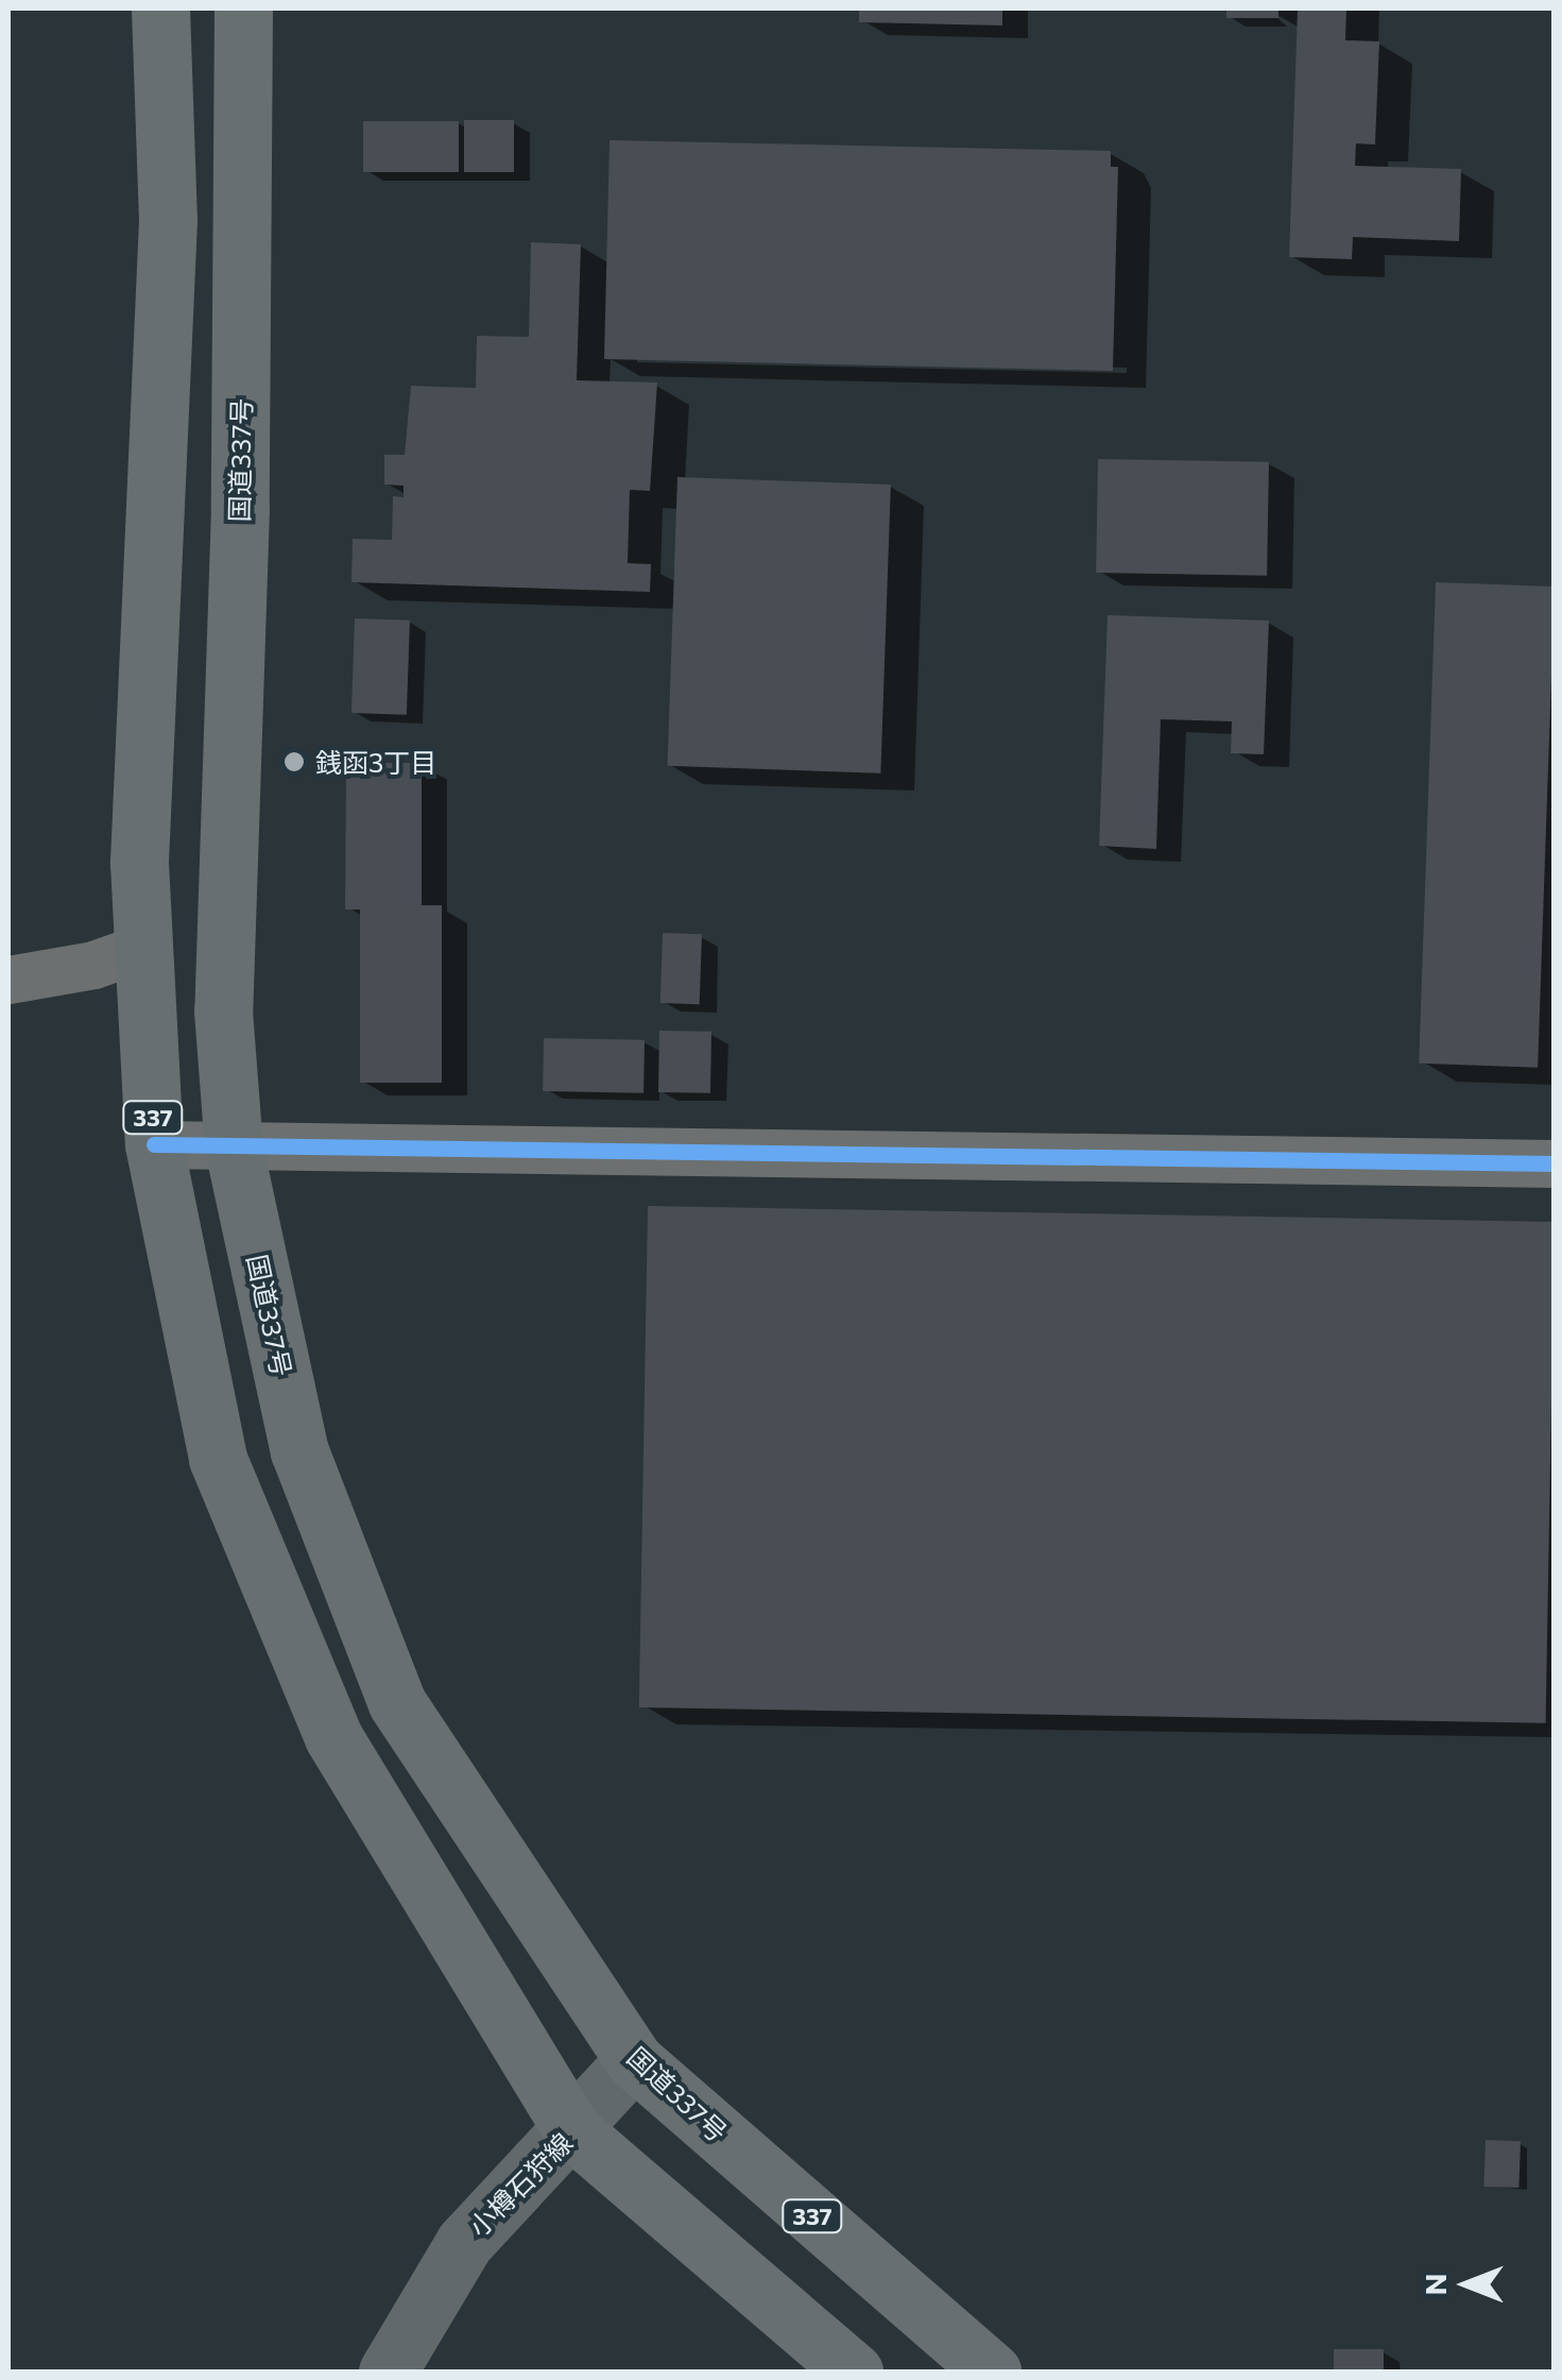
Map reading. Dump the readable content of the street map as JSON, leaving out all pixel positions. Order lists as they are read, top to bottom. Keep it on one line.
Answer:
{"streets":{"highway":["国道337号","337"],"main road":["小樽石狩線"]},"crossings":[["国道337号","小樽石狩線"],["337","小樽石狩線"]],"places":["銭函3丁目"],"north":"left"}
